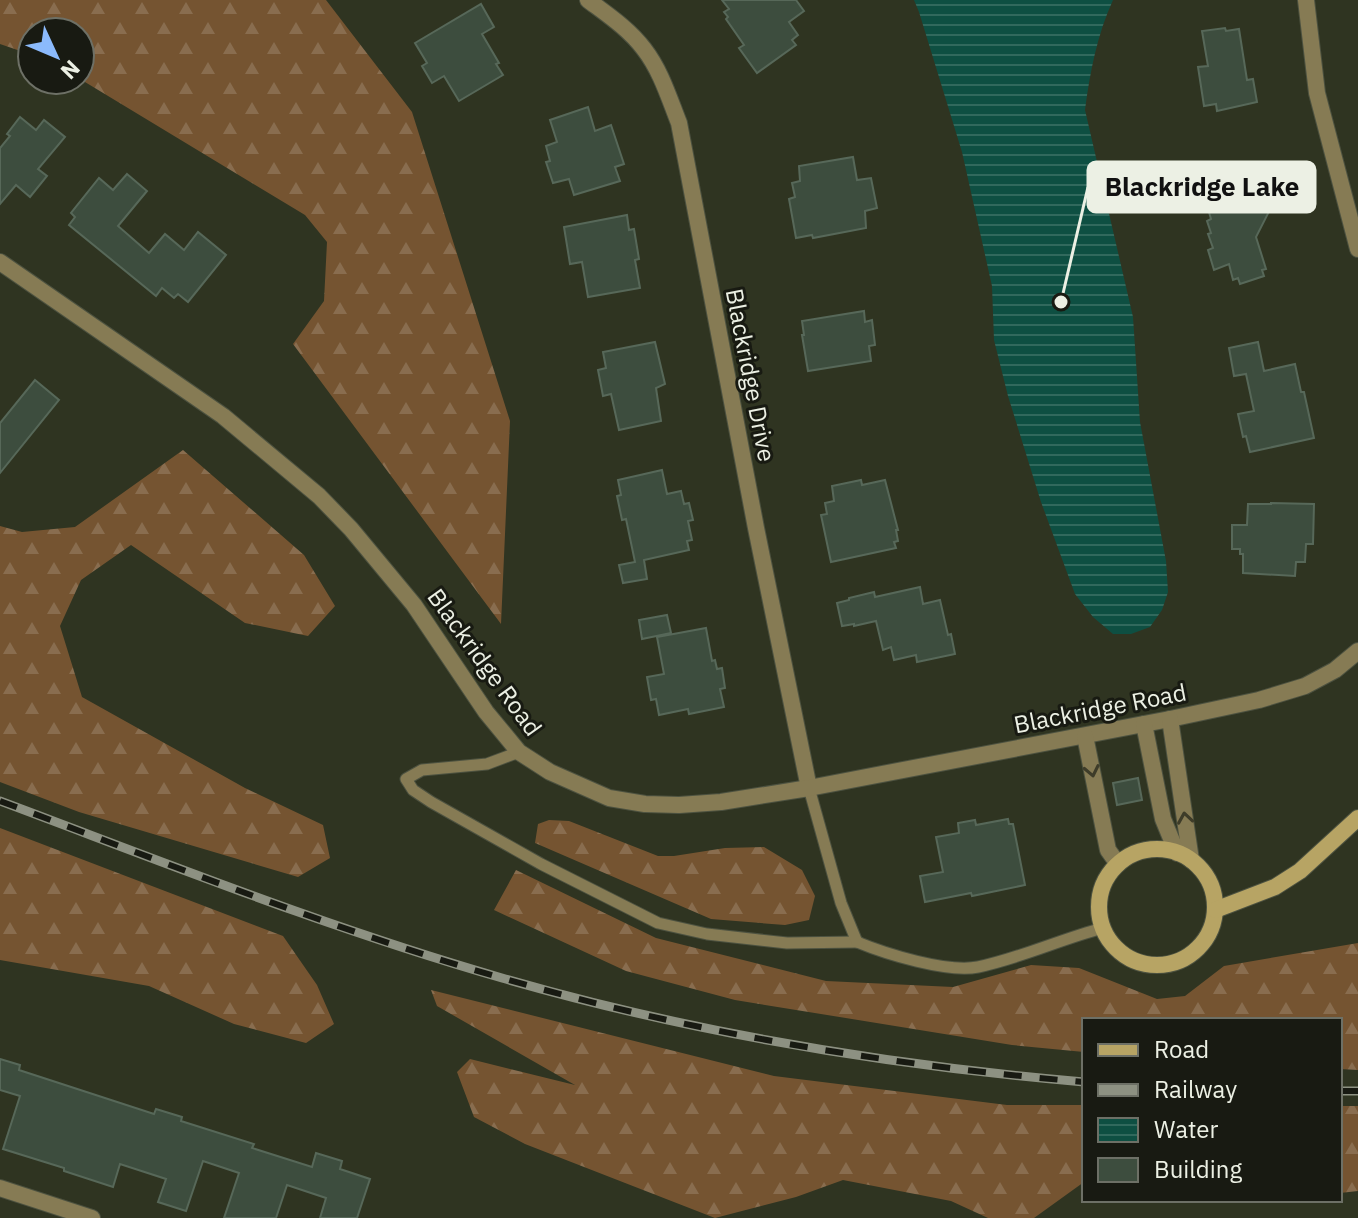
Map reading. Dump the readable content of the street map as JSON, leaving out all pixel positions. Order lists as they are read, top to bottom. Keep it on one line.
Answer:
{"streets":{"street":["Blackridge Drive","Blackridge Road"]},"crossings":[["Blackridge Drive","Blackridge Road"]],"places":["Blackridge Lake"],"legend":["Road","Railway","Water","Building"],"north":"bottom right"}
